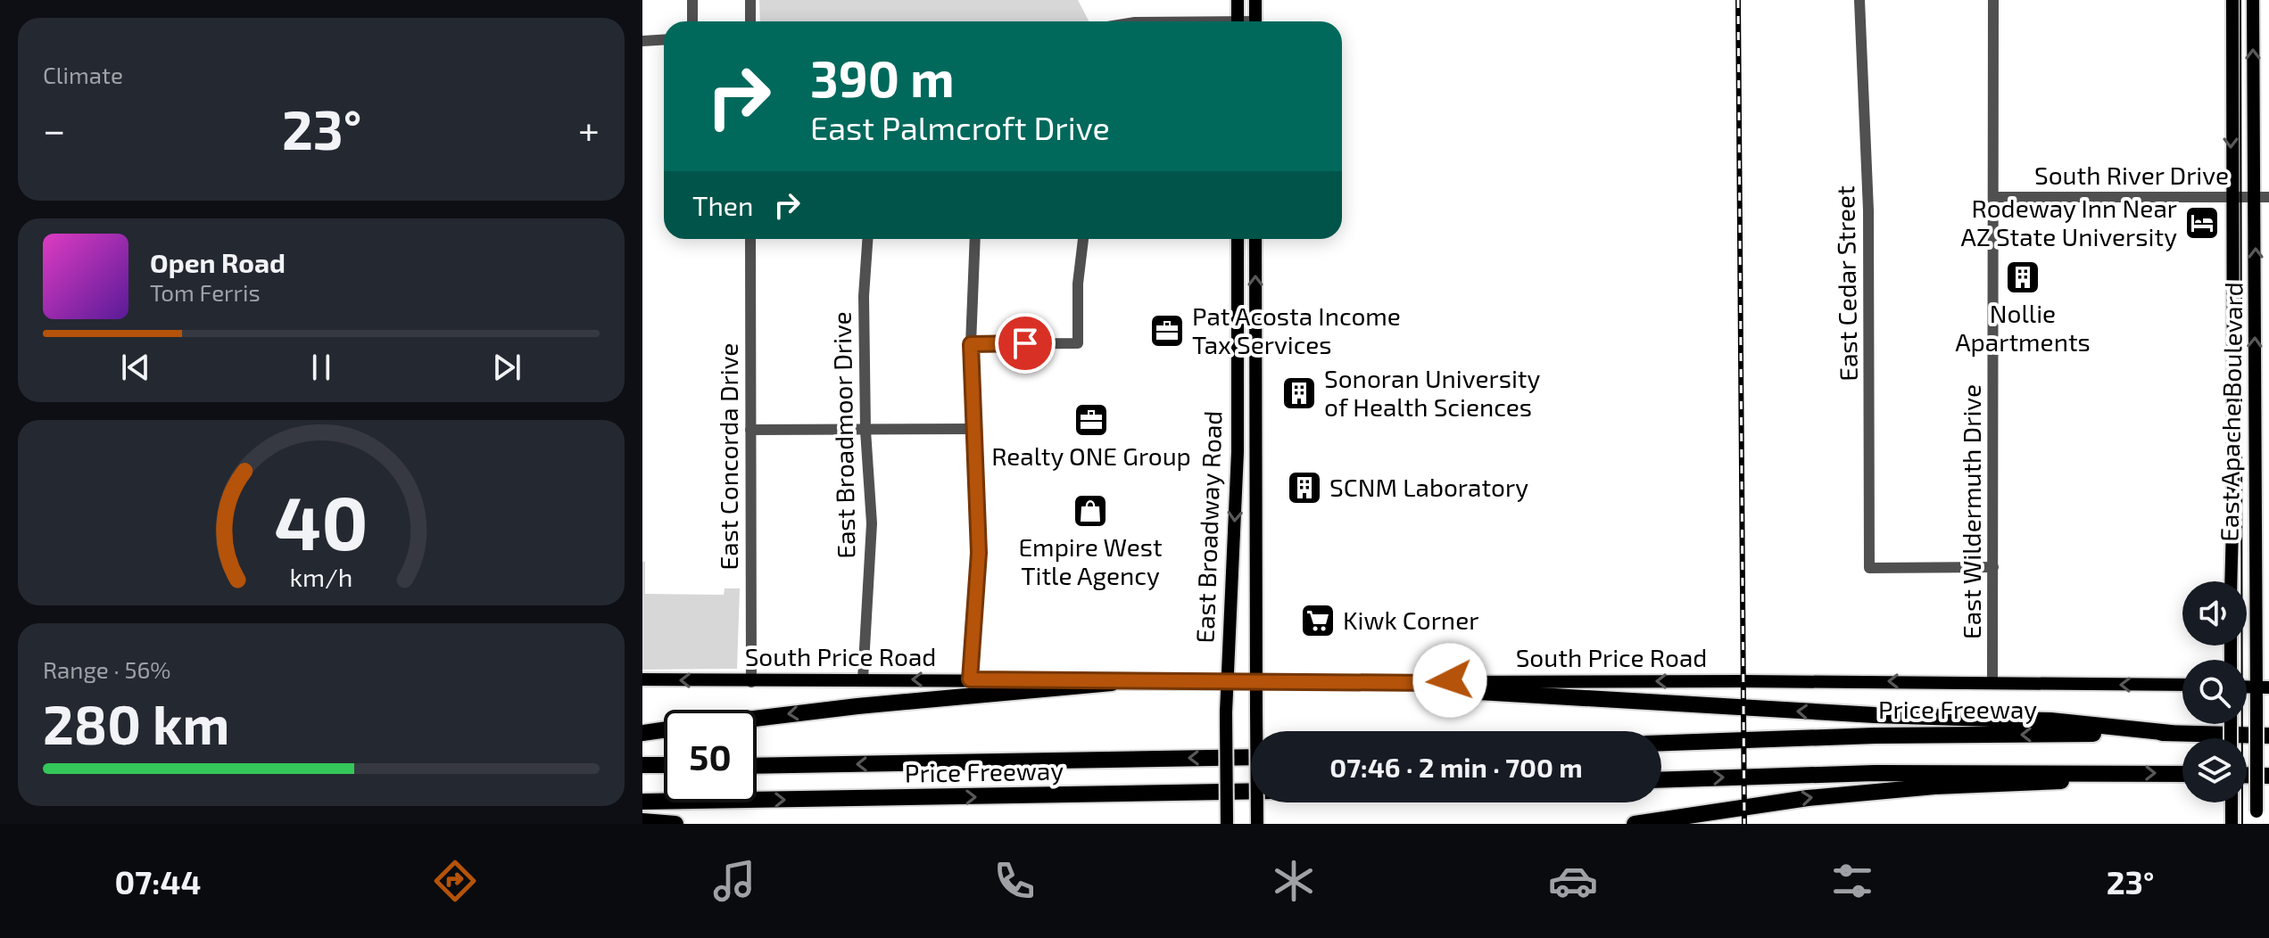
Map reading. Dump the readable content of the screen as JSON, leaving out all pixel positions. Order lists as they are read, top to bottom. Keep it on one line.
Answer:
{"streets":{"highway":["Price Freeway"],"main road":["East Apache Boulevard","East Broadway Road","South Price Road"],"street":["South River Drive","East Cedar Street","East Broadmoor Drive","East Concorda Drive","East Wildermuth Drive"]},"crossings":[["South River Drive","East Apache Boulevard"],["South River Drive","East Wildermuth Drive"],["East Cedar Street","East Wildermuth Drive"],["East Broadmoor Drive","South Price Road"],["East Concorda Drive","South Price Road"],["East Wildermuth Drive","South Price Road"],["East Broadway Road","South Price Road"]],"one_way":["South Price Road"],"places":{"hotel":["Rodeway Inn Near AZ State University"],"building":["Nollie Apartments","Sonoran University of Health Sciences","SCNM Laboratory"],"office":["Pat Acosta Income Tax Services","Realty ONE Group"],"shop":["Empire West Title Agency"],"supermarket":["Kiwk Corner"]},"page":{"tile":["Climate",["Range · 56%","280 km"]],"turn":["390 m","East Palmcroft Drive"],"heat":["−","23°","+"],"then":"Then","song":["Open Road","Tom Ferris"],"limit":"50","trip":"07:46 · 2 min · 700 m","tabs":["07:44","23°"],"gauge":["40","km/h"]}}
